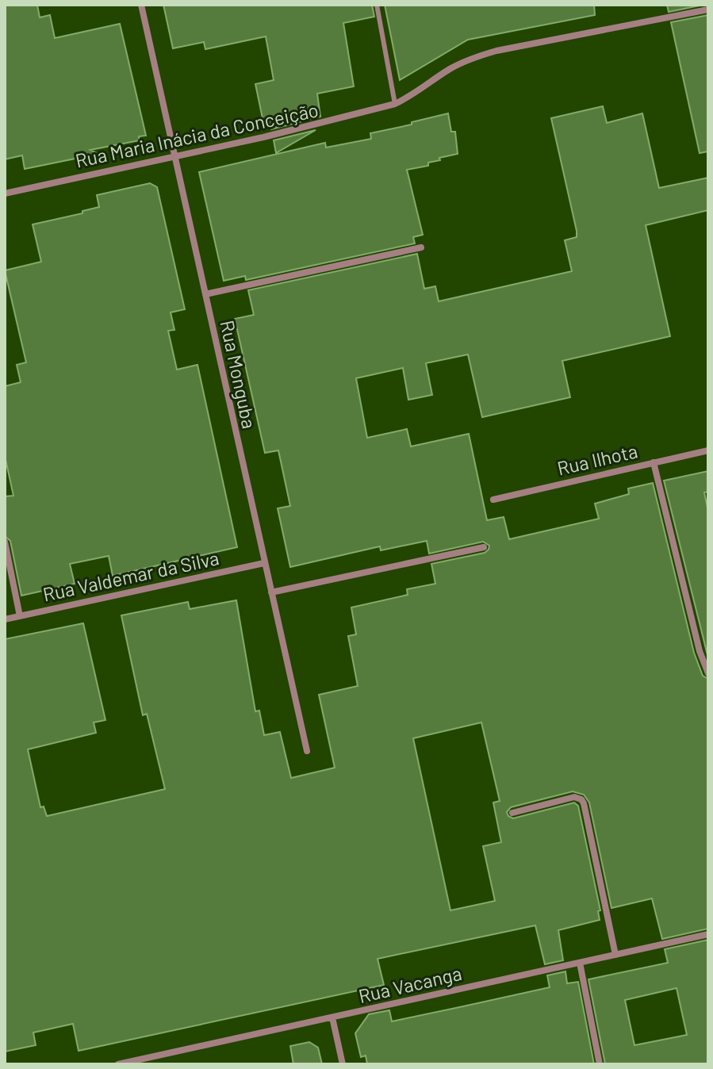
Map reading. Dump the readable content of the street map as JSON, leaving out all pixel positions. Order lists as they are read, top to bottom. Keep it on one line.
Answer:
{"streets":{"street":["Rua Maria Inácia da Conceição","Rua Monguba","Rua Ilhota","Rua Valdemar da Silva","Rua Vacanga"]},"crossings":[["Rua Maria Inácia da Conceição","Rua Monguba"],["Rua Monguba","Rua Valdemar da Silva"]]}
